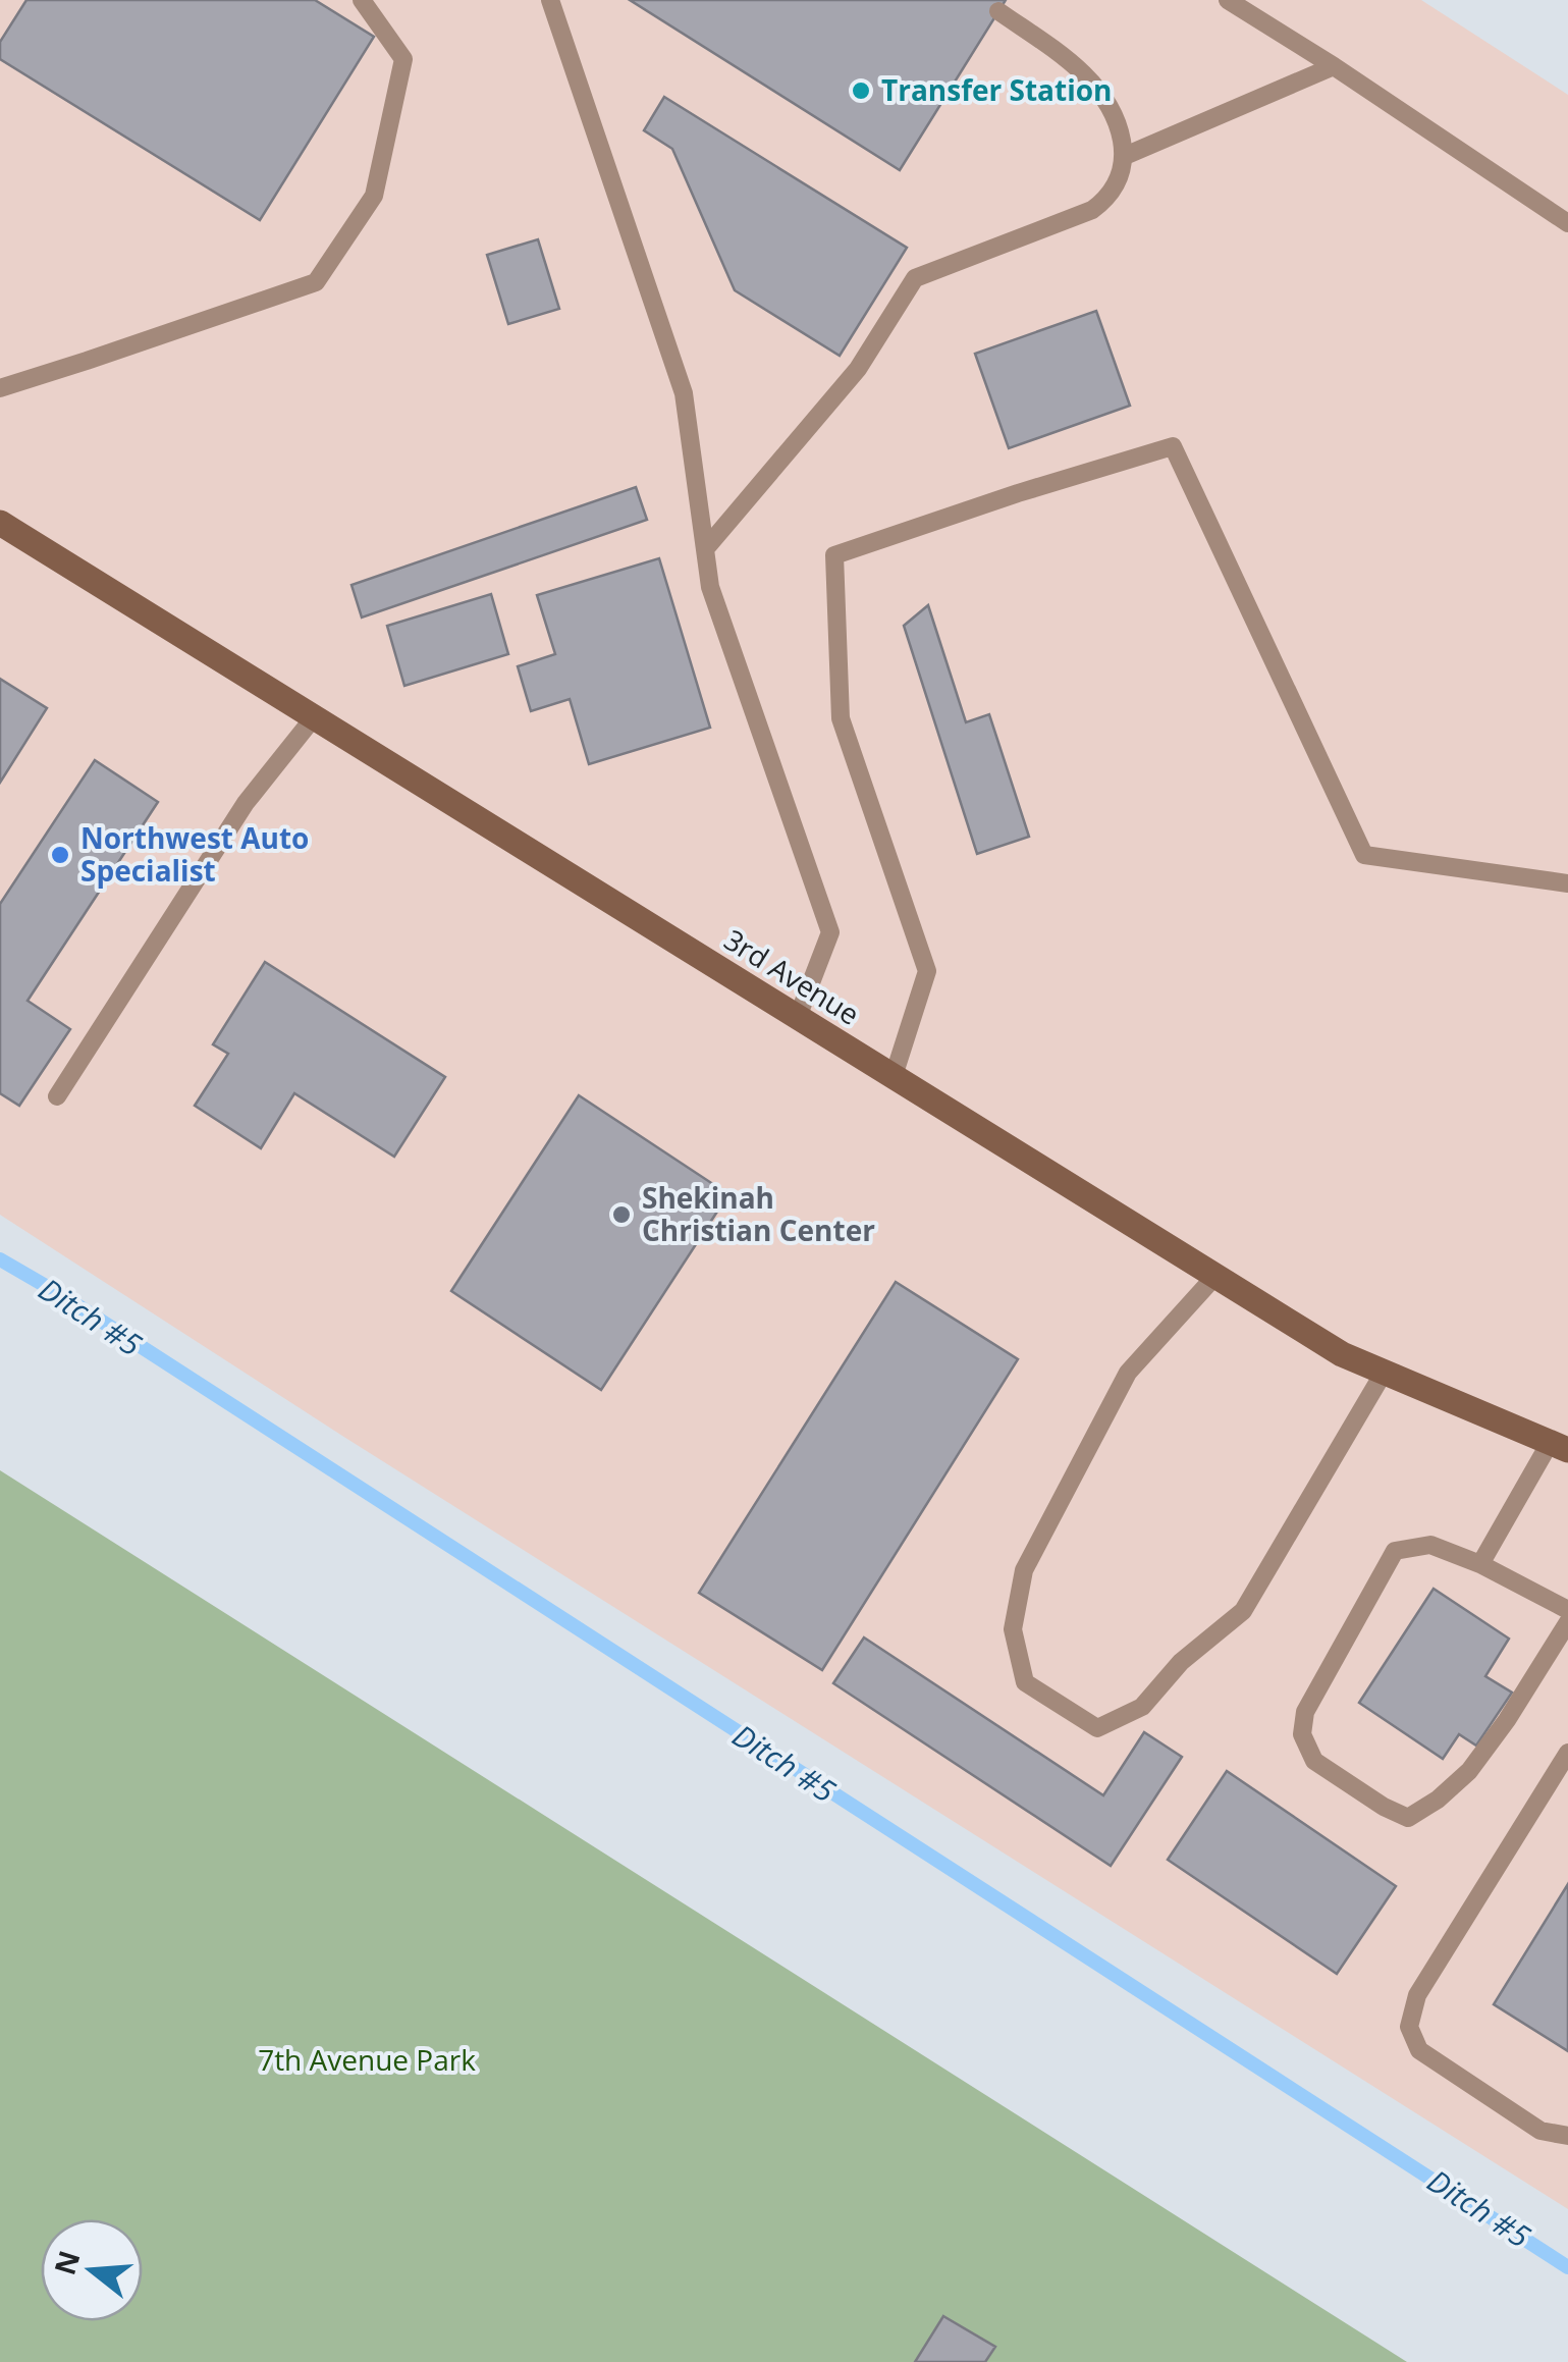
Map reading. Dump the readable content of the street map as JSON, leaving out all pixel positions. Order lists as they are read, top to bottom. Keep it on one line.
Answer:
{"streets":{"main road":["3rd Avenue"]},"water":["Ditch #5"],"parks":["7th Avenue Park"],"places":["Transfer Station","Northwest Auto Specialist","Shekinah Christian Center"],"north":"left"}
